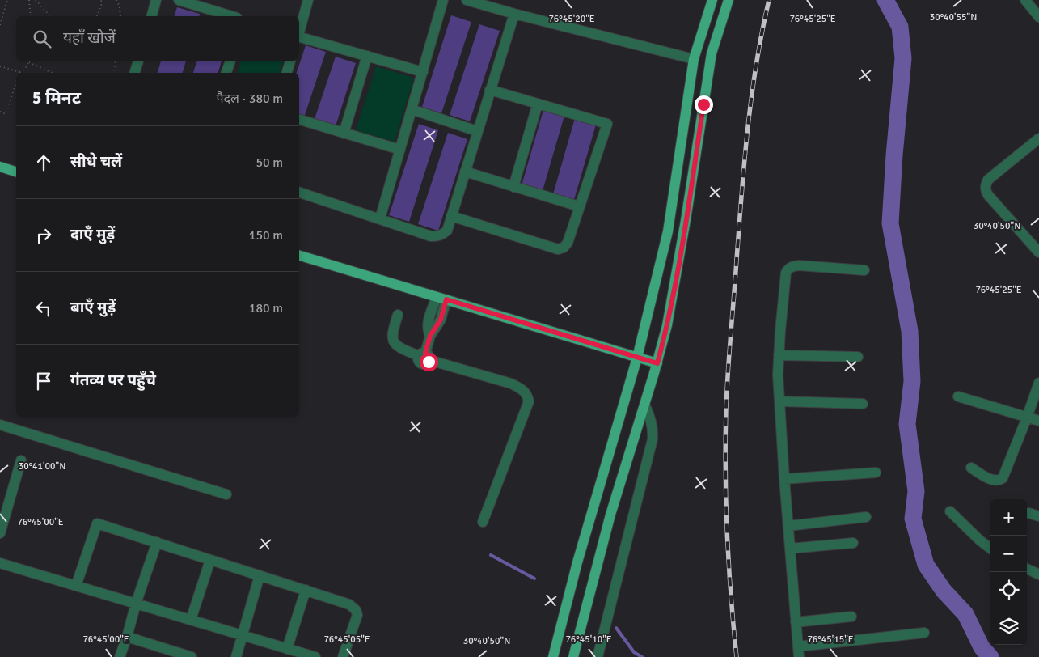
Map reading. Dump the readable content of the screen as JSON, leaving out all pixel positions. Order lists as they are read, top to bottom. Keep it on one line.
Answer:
{"page":{"search":"यहाँ खोजें","heading":["5 मिनट","पैदल · 380 m"],"list":[["सीधे चलें","50 m"],["दाएँ मुड़ें","150 m"],["बाएँ मुड़ें","180 m"],"गंतव्य पर पहुँचे"],"map_buttons":["+","−"]},"coordinates":["30°40'55\"N","76°45'20\"E","76°45'25\"E","30°40'50\"N","30°41'00\"N","76°45'00\"E","76°45'05\"E","76°45'10\"E","76°45'15\"E"]}
